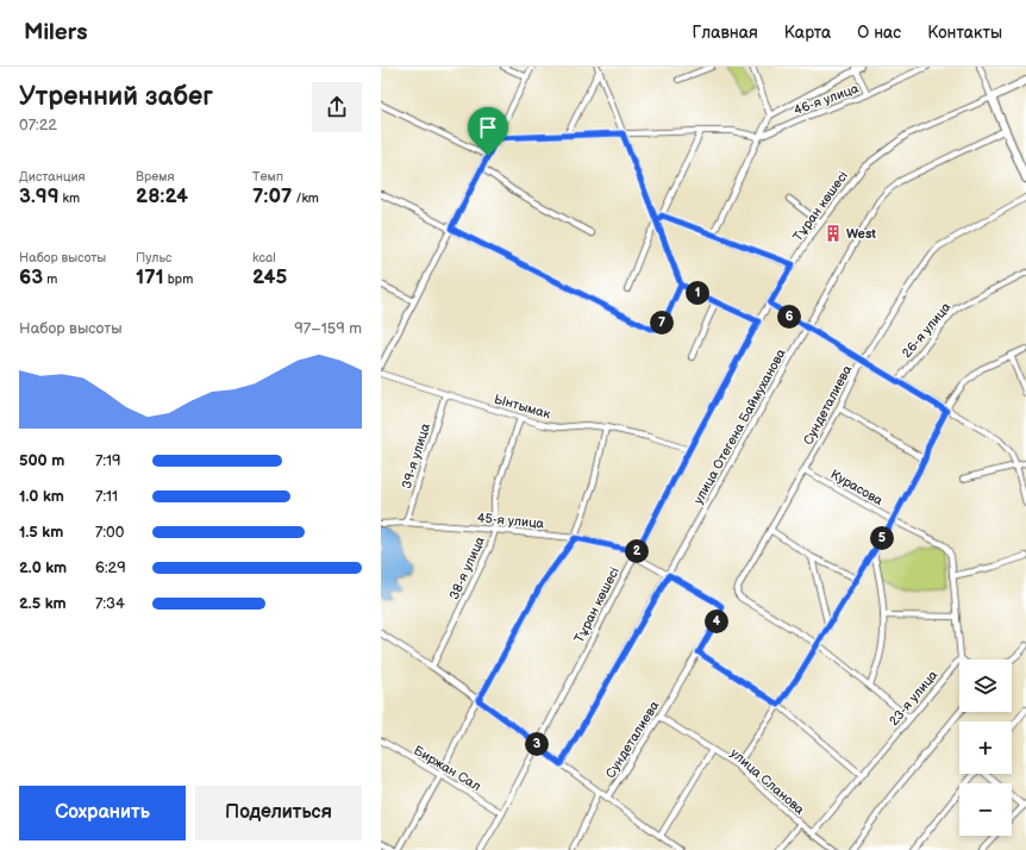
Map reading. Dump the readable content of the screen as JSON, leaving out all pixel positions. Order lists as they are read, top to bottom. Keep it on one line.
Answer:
{"streets":{"main road":["Тұран көшесі"],"street":["46-я улица","26-я улица","Сундеталиева","Ынтымак","улица Отегена Баймуханова","39-я улица","Курасова","45-я улица","38-я улица","23-я улица","Биржан Сал","улица Сланова"]},"crossings":[["Тұран көшесі","Сундеталиева"],["Тұран көшесі","Ынтымак"],["Тұран көшесі","45-я улица"],["Тұран көшесі","Биржан Сал"],["Сундеталиева","улица Отегена Баймуханова"],["Сундеталиева","Курасова"],["Сундеталиева","45-я улица"],["Сундеталиева","улица Сланова"],["Ынтымак","39-я улица"],["Ынтымак","38-я улица"],["39-я улица","45-я улица"],["45-я улица","38-я улица"],["23-я улица","улица Сланова"]],"places":{"building":["West"]},"page":{"header":"Milers","nav":["Главная","Карта","О нас","Контакты"],"heading":["Утренний забег","07:22"],"stats":[["Дистанция","3.99 km"],["Время","28:24"],["Темп","7:07 /km"],["Набор высоты","63 m"],["Пульс","171 bpm"],["kcal","245"]],"pins":["1","6","7","5","2","4","3"],"chart":["Набор высоты","97–159 m"],"list":[{"name":"500 m","note":"7:19"},{"name":"1.0 km","note":"7:11"},{"name":"1.5 km","note":"7:00"},{"name":"2.0 km","note":"6:29"},{"name":"2.5 km","note":"7:34"}],"map_buttons":["+","−"],"buttons":["Сохранить","Поделиться"]}}
